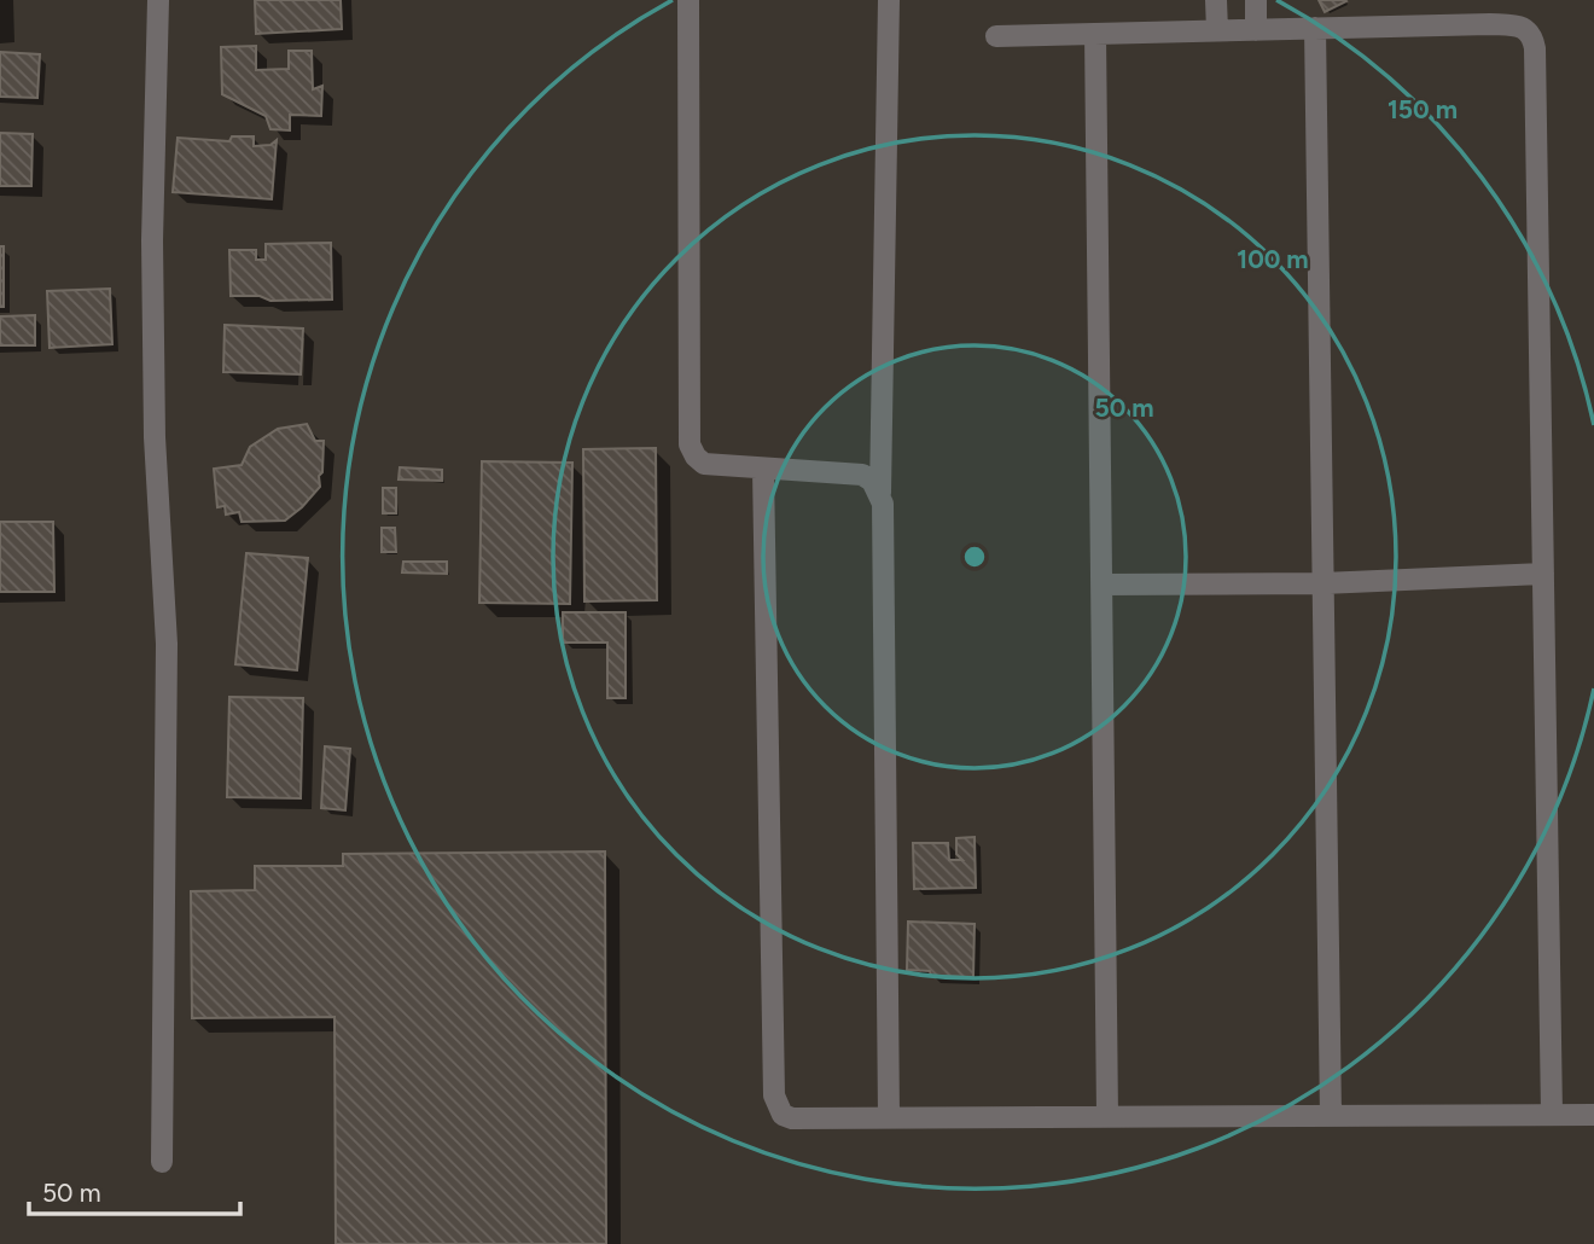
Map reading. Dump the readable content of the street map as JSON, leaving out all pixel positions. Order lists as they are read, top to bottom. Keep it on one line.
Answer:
{"scale_bar":"50 m","rings":["150 m","100 m","50 m"]}
